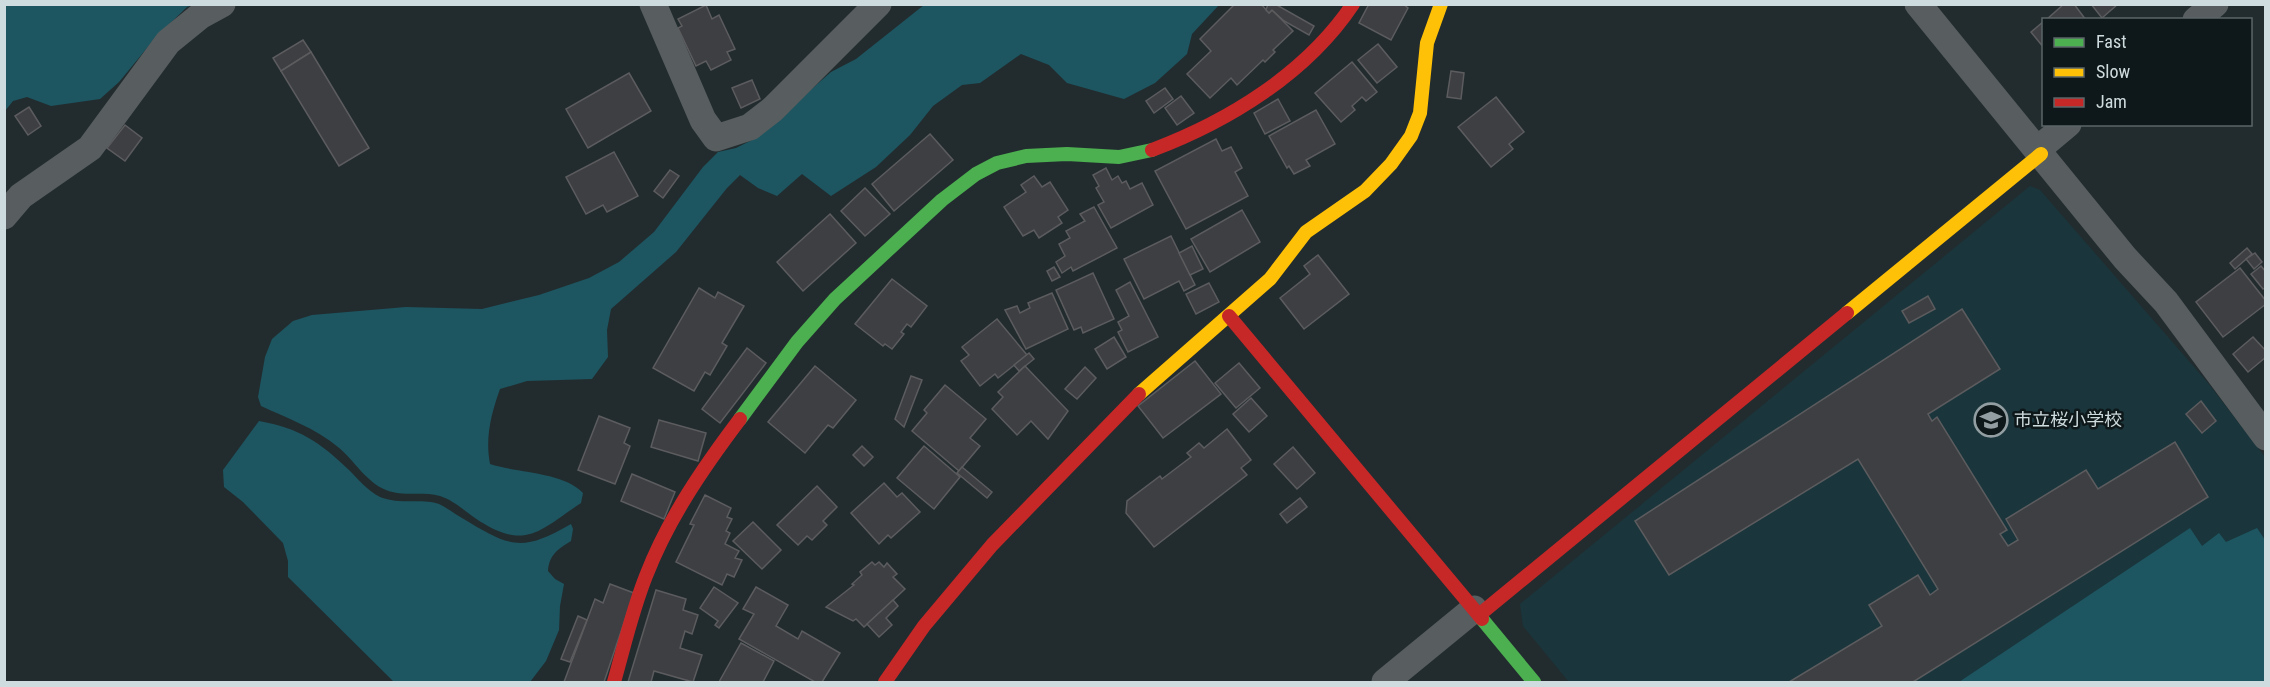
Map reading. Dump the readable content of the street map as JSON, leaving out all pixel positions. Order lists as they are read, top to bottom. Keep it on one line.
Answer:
{"places":{"school or university":["市立桜小学校"]},"legend":["Fast","Slow","Jam"]}
